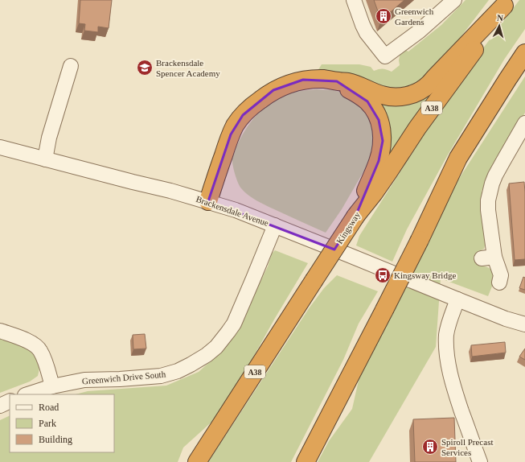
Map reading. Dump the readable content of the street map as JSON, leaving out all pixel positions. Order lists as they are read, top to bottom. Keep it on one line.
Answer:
{"streets":{"highway":["A38","Kingsway"],"street":["Brackensdale Avenue","Greenwich Drive South"]},"crossings":[["Brackensdale Avenue","Greenwich Drive South"]],"places":{"building":["Greenwich Gardens","Spiroll Precast Services"],"school or university":["Brackensdale Spencer Academy"],"bus stop":["Kingsway Bridge"]},"legend":["Road","Park","Building"],"north":"top"}
